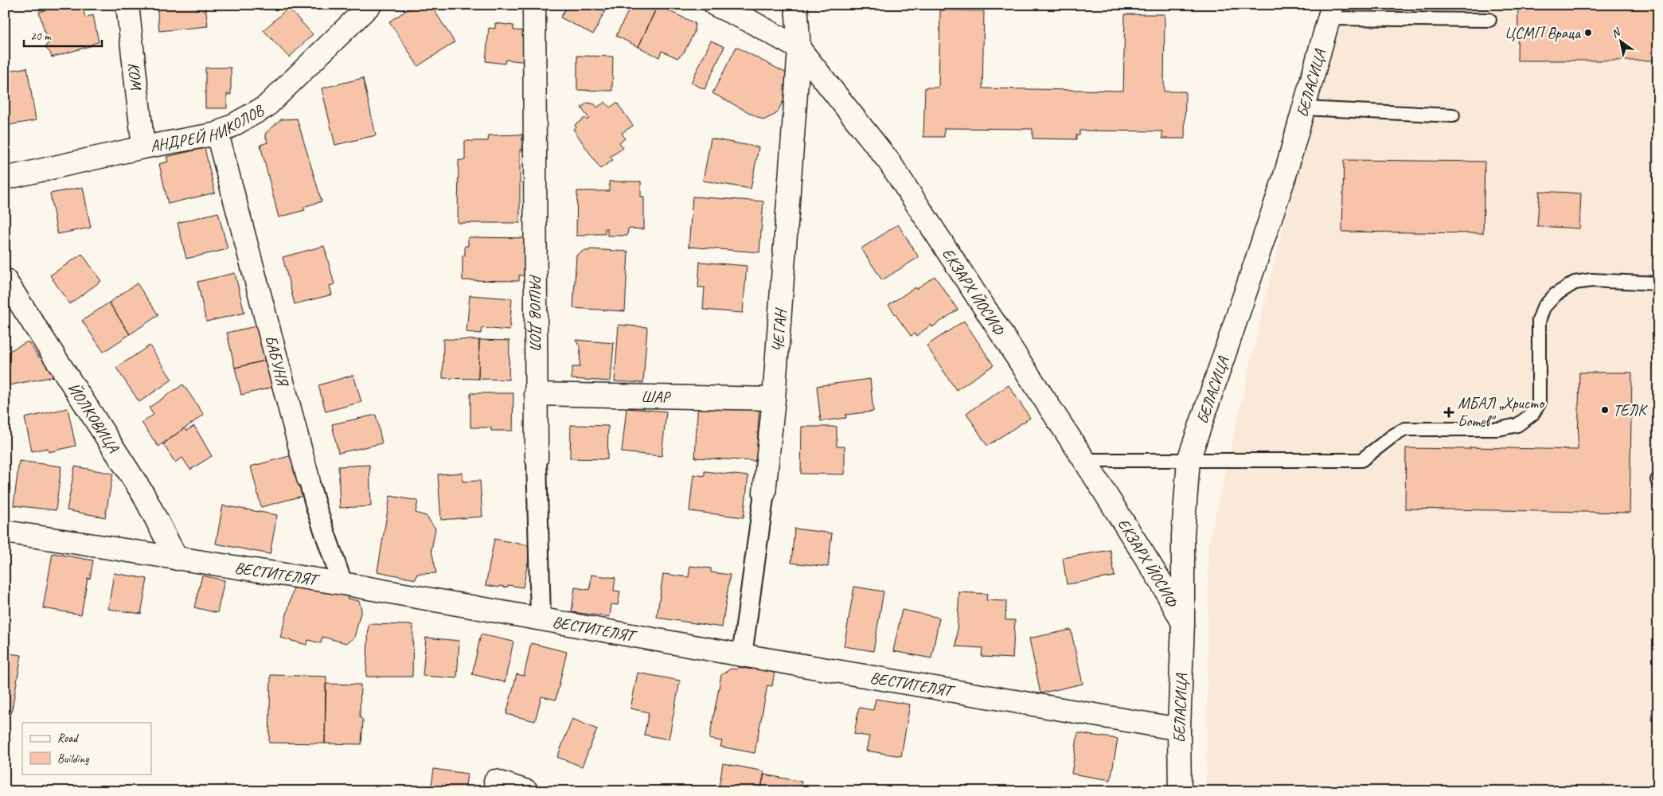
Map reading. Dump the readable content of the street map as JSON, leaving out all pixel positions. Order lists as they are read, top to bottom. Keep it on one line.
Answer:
{"streets":{"street":["КОМ","БЕЛАСИЦА","АНДРЕЙ НИКОЛОВ","ЕКЗАРХ ЙОСИФ","РАШОВ ДОЛ","ЧЕГАН","БАБУНЯ","ШАР","ЙОЛКОВИЦА","ВЕСТИТЕЛЯТ"]},"crossings":[["КОМ","АНДРЕЙ НИКОЛОВ"],["БЕЛАСИЦА","ЕКЗАРХ ЙОСИФ"],["БЕЛАСИЦА","ВЕСТИТЕЛЯТ"],["АНДРЕЙ НИКОЛОВ","БАБУНЯ"],["ЕКЗАРХ ЙОСИФ","ЧЕГАН"],["РАШОВ ДОЛ","ШАР"],["РАШОВ ДОЛ","ВЕСТИТЕЛЯТ"],["ЧЕГАН","ШАР"],["ЧЕГАН","ВЕСТИТЕЛЯТ"],["БАБУНЯ","ВЕСТИТЕЛЯТ"],["ЙОЛКОВИЦА","ВЕСТИТЕЛЯТ"]],"places":{"other":["ЦСМП Враца","ТЕЛК"],"health":["МБАЛ „Христо Ботев\""]},"legend":["Road","Building"],"scale_bar":"20 m","north":"top left"}
